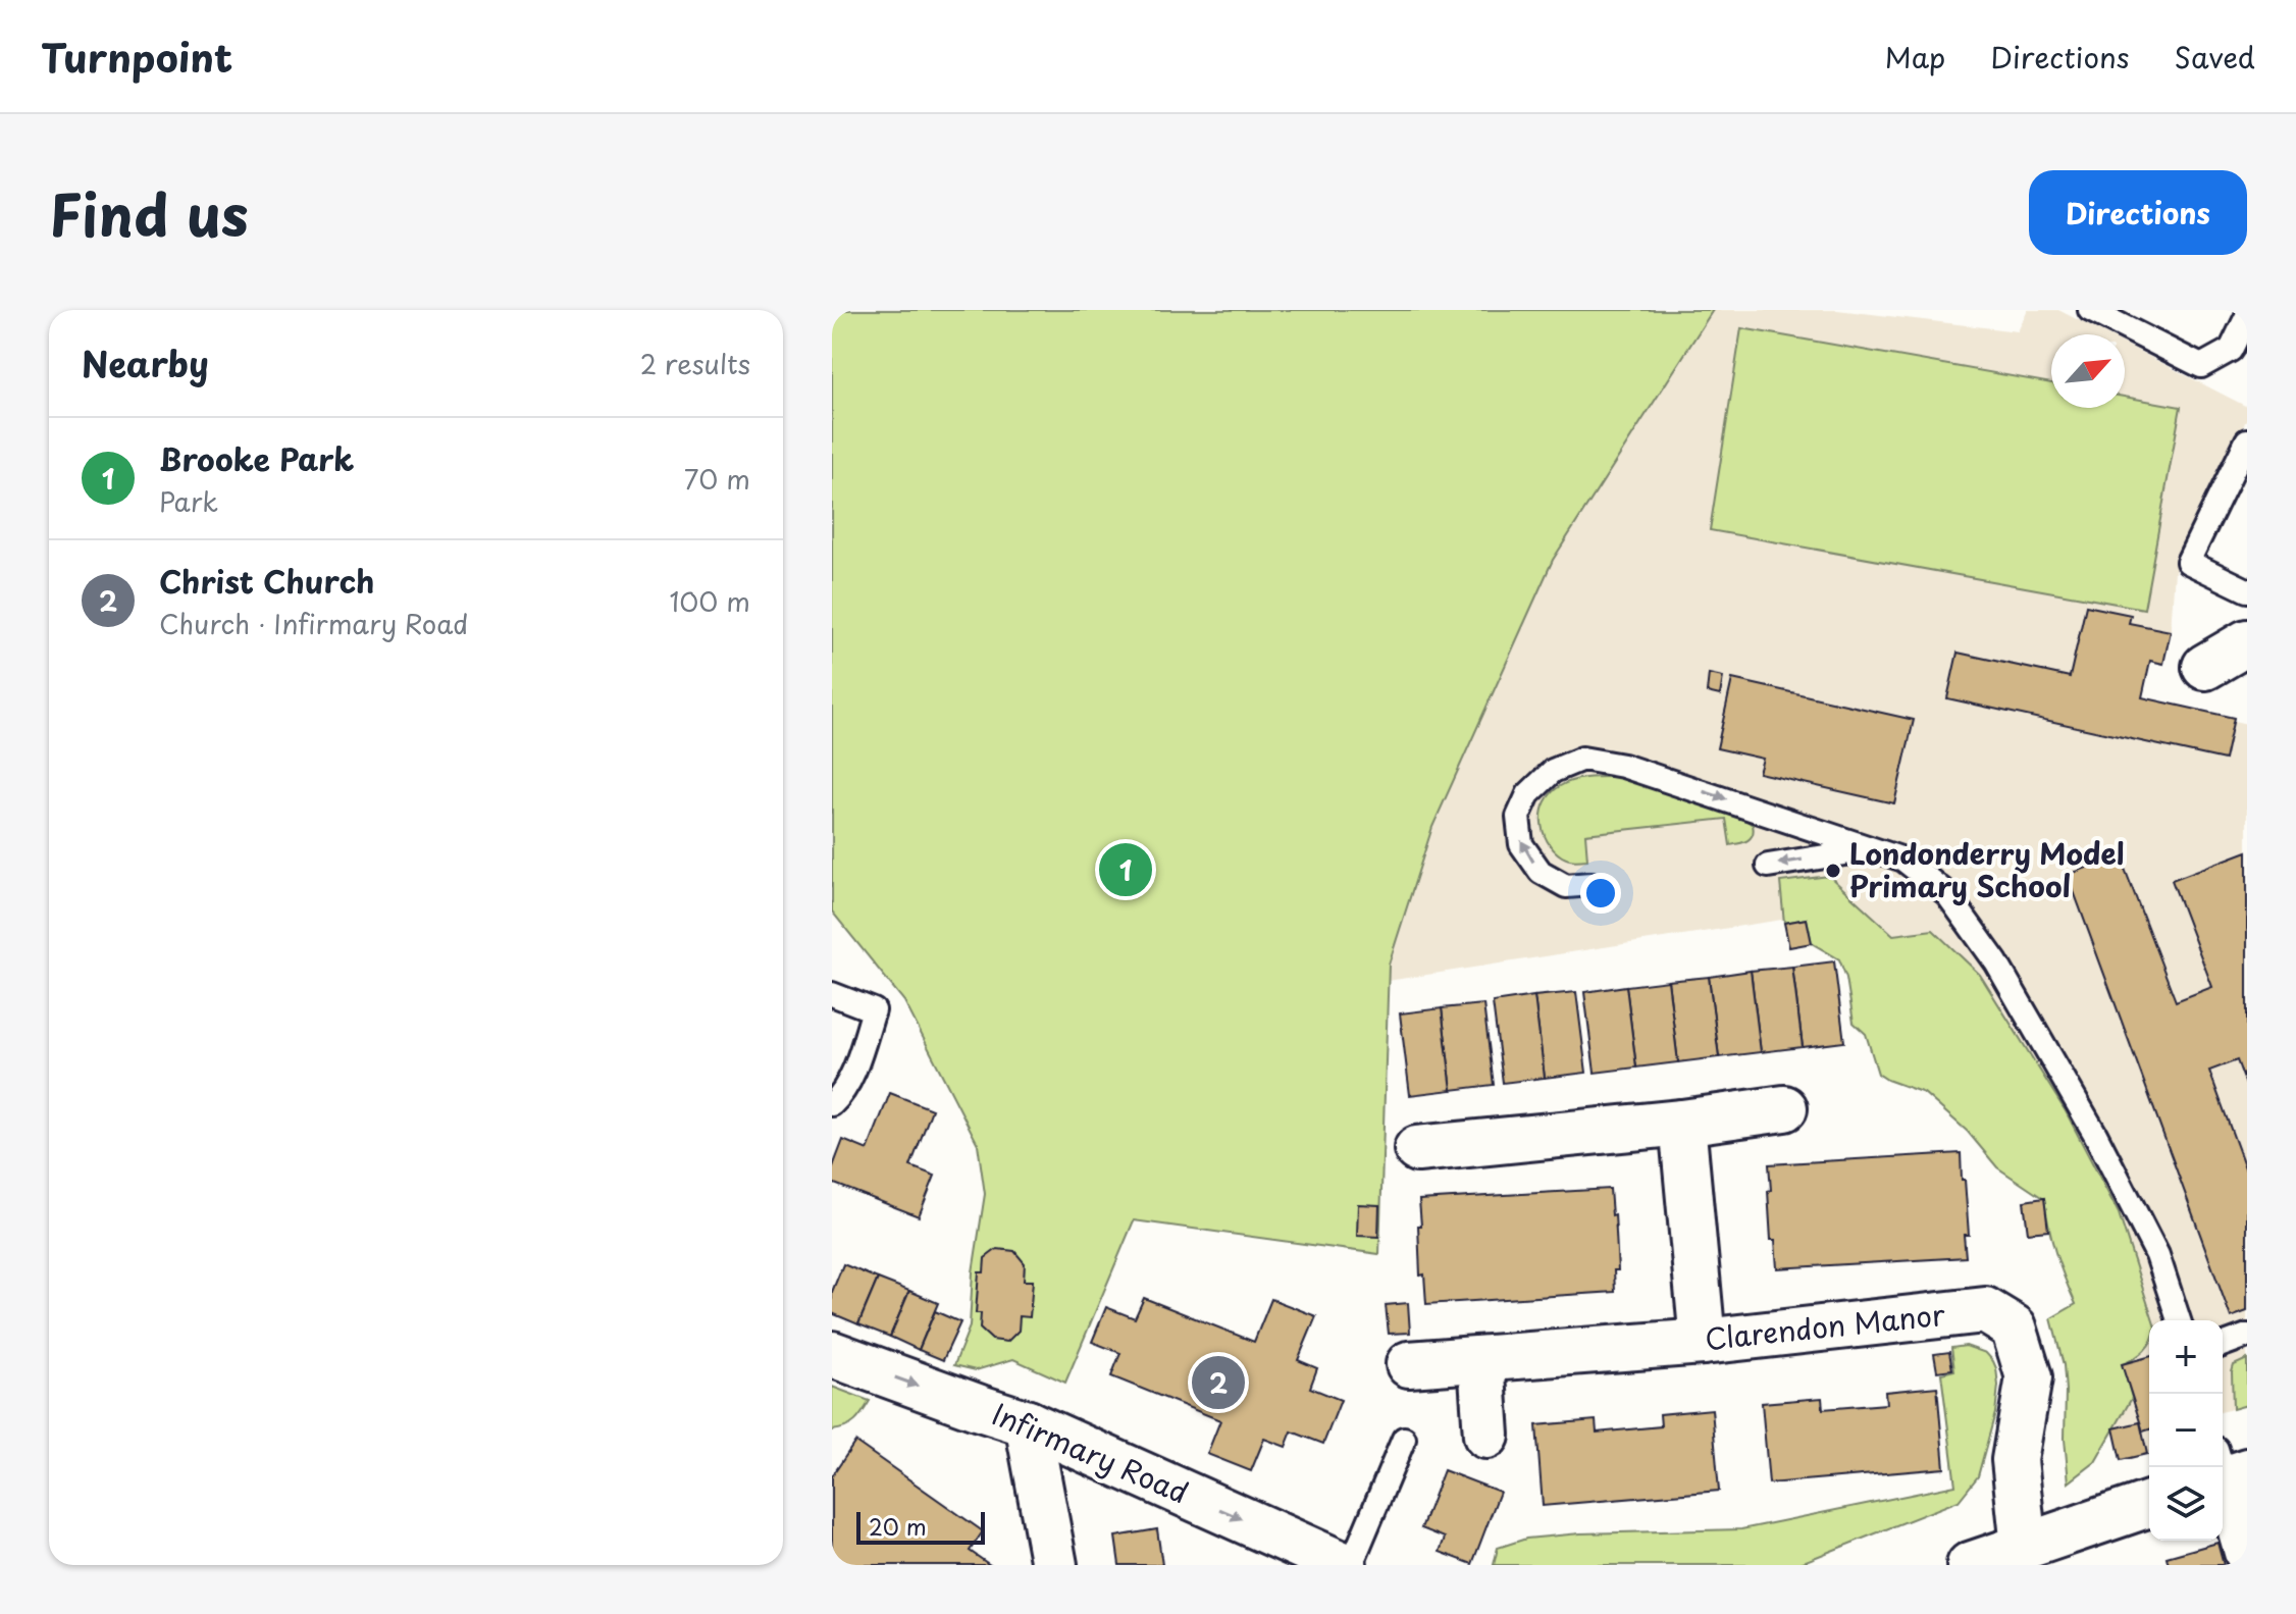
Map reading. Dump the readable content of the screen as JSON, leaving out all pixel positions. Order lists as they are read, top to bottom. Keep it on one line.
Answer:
{"streets":{"street":["Clarendon Manor","Infirmary Road"]},"one_way":["Infirmary Road"],"places":["Londonderry Model Primary School"],"scale_bar":"20 m","north":"top right","page":{"header":"Turnpoint","nav":["Map","Directions","Saved"],"title":"Find us","buttons":"Directions","heading":["Nearby","2 results"],"list":[{"mark":"1","name":"Brooke Park","note":"Park","value":"70 m"},{"mark":"2","name":"Christ Church","note":"Church · Infirmary Road","value":"100 m"}],"pins":["1","2"],"map_buttons":["+","−"],"scale":"20 m"}}
